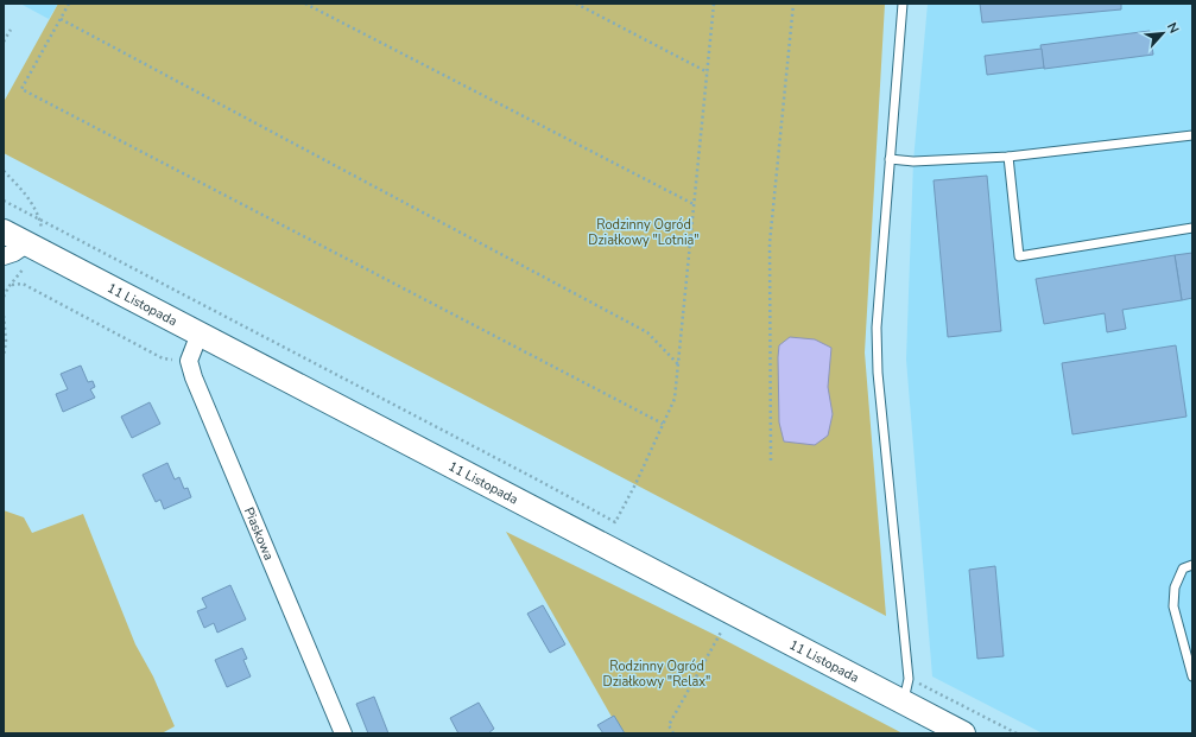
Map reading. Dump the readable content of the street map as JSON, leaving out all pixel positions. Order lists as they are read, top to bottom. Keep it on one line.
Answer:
{"streets":{"street":["11 Listopada","Piaskowa"]},"parks":["Rodzinny Ogród Działkowy \"Lotnia\"","Rodzinny Ogród Działkowy \"Relax\""],"north":"top right"}
